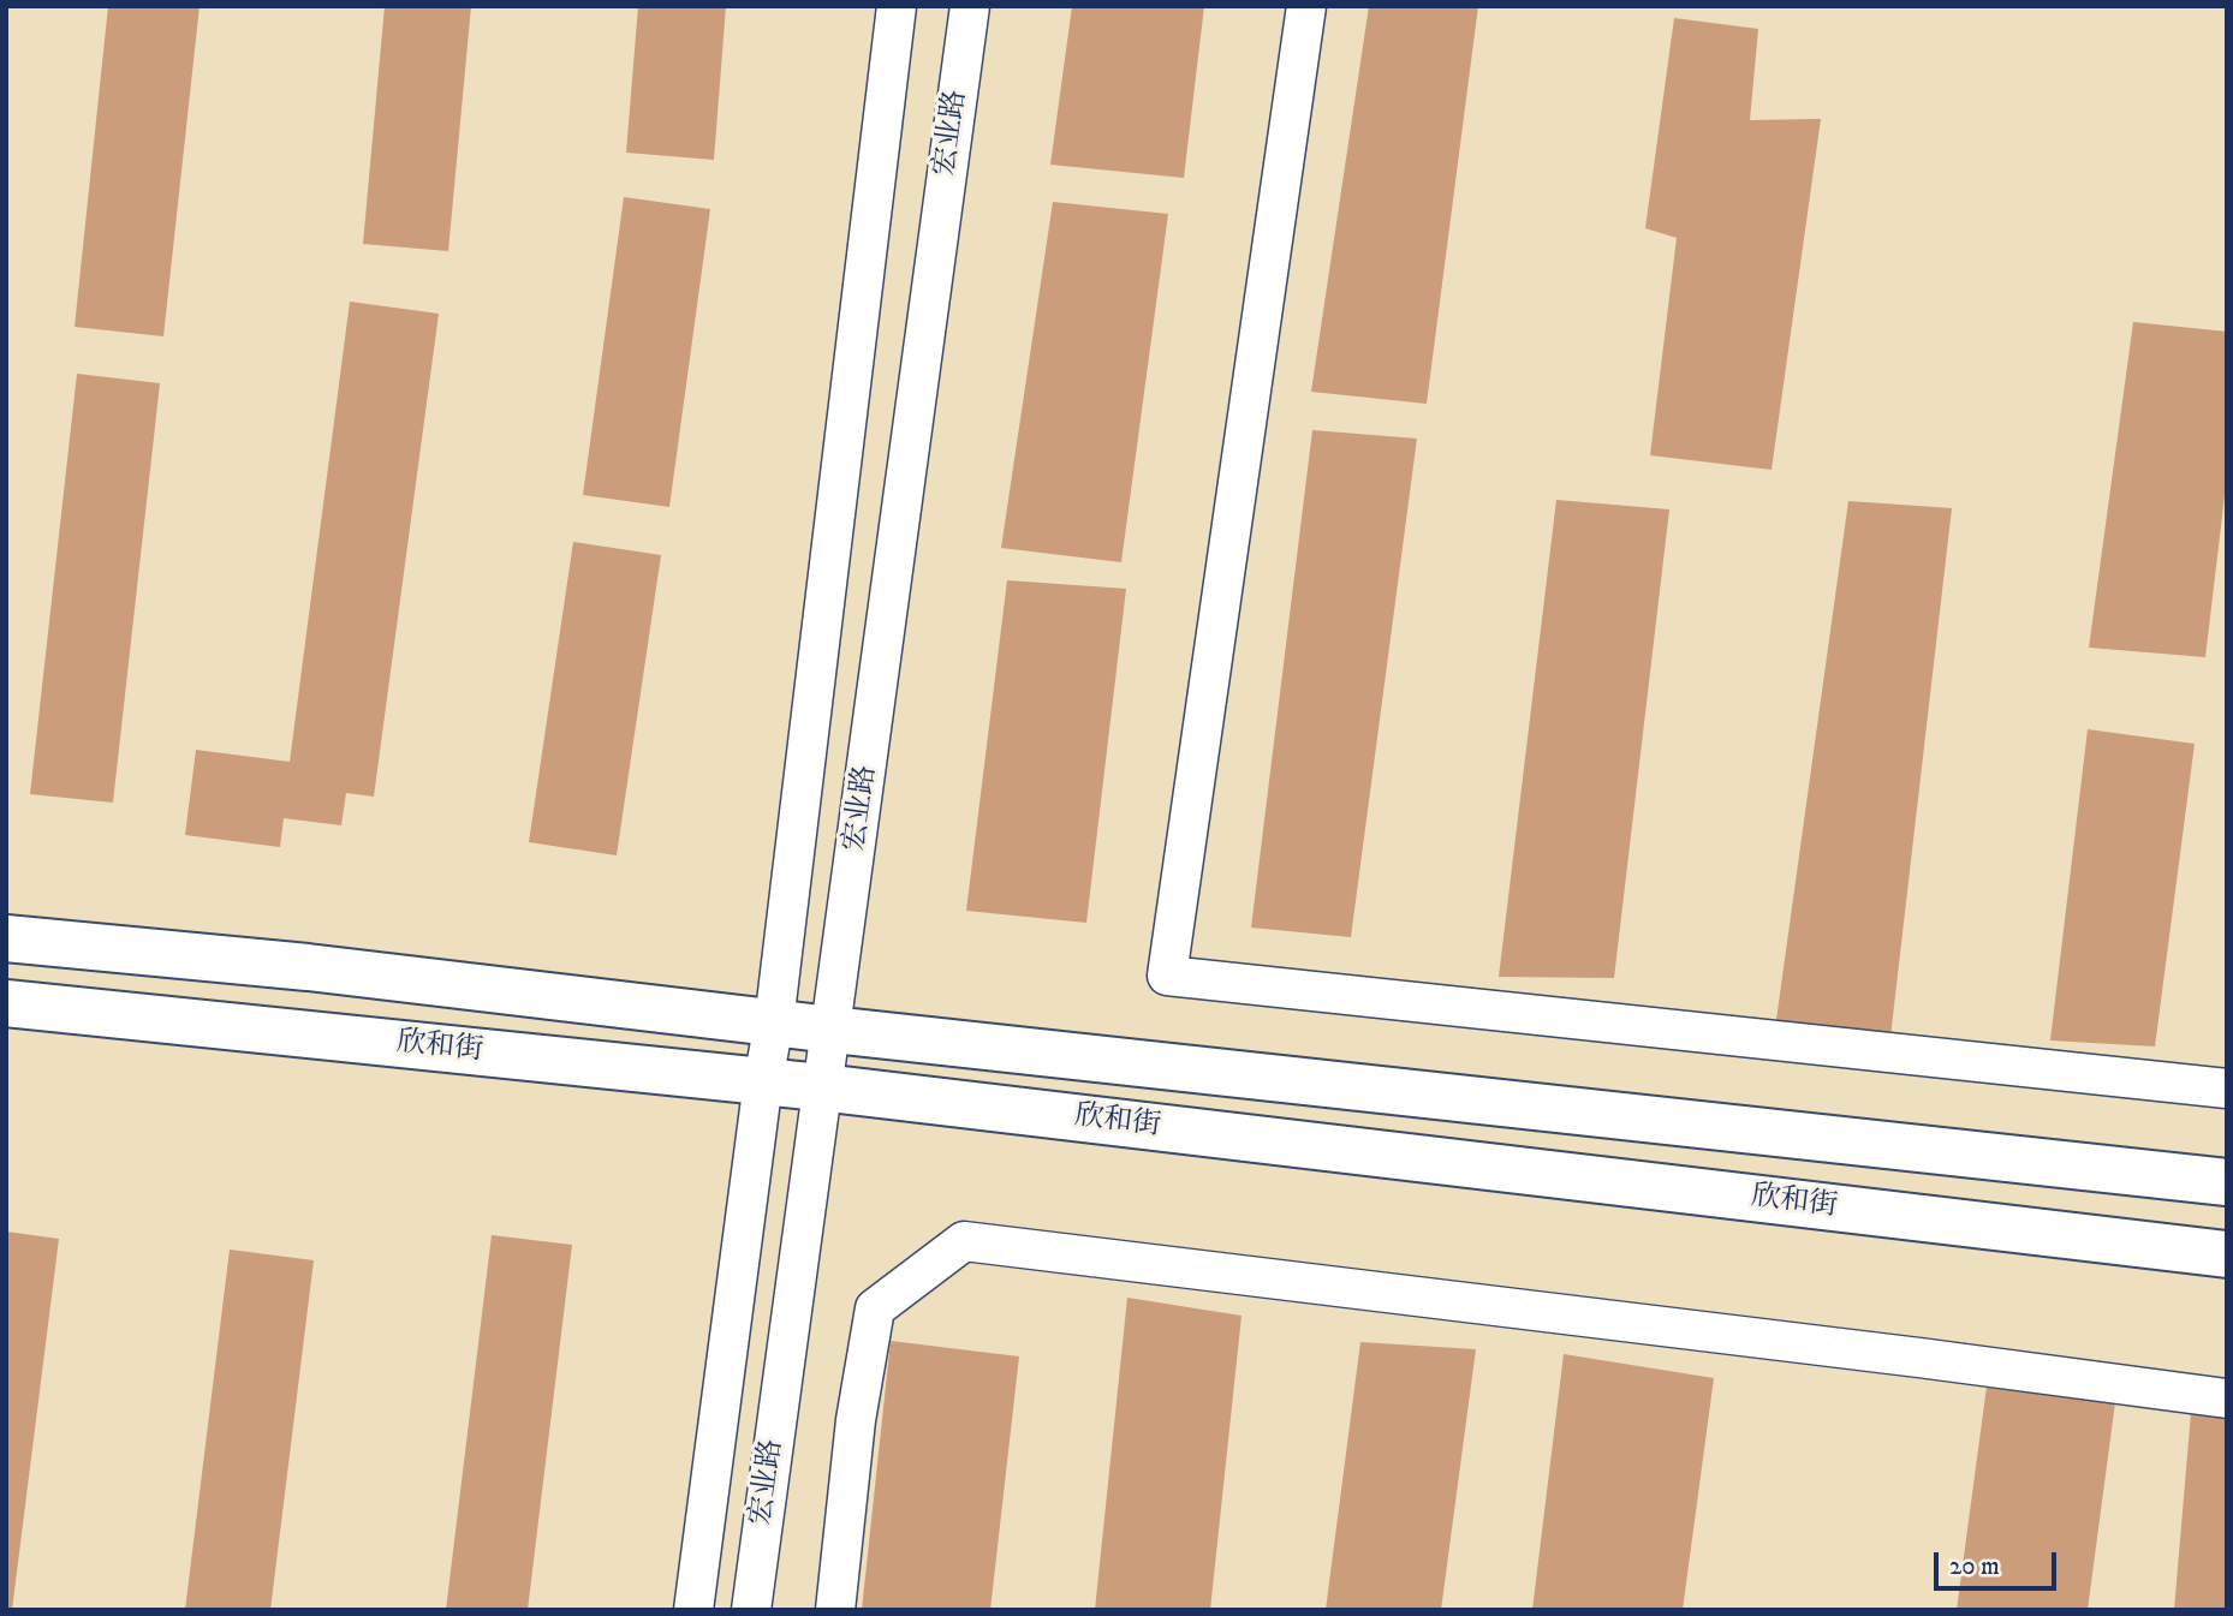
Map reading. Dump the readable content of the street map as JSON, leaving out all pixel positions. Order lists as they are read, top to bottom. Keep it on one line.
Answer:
{"streets":{"street":["宏业路","欣和街"]},"crossings":[["宏业路","欣和街"]],"scale_bar":"20 m"}
